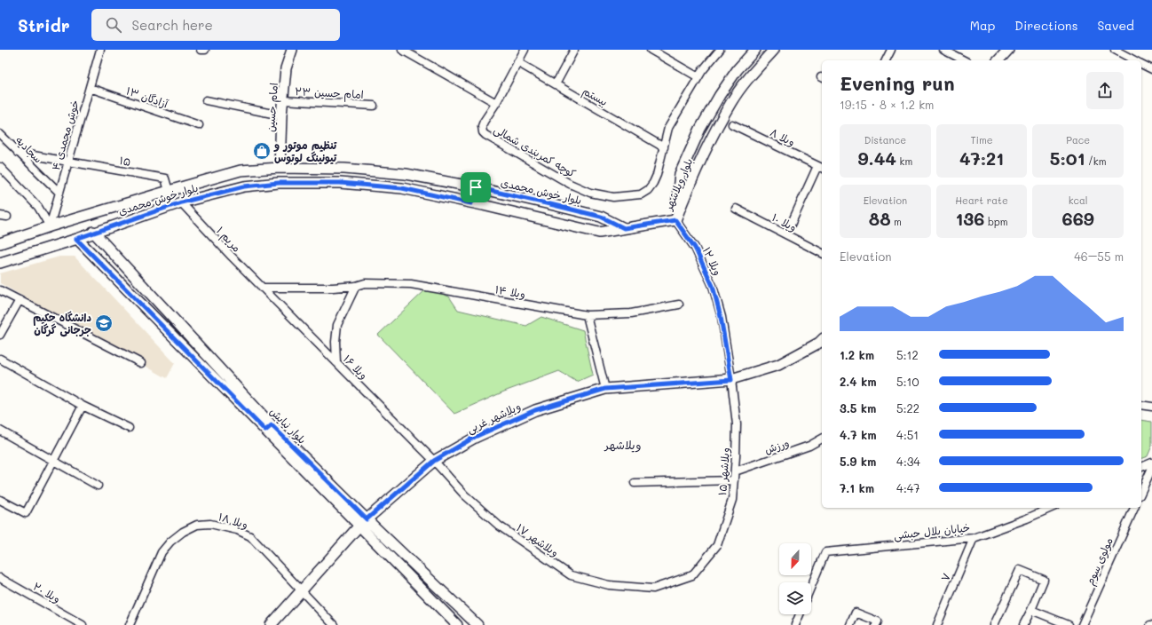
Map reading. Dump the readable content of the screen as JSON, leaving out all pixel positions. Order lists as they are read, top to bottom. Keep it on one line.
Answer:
{"streets":{"street":["امام حسین ۲۳","بیستم","آزادگان ۱۳","امام حسین","خوش محمدی ۴","ویلا ۸","سجادیه","کوچه کمربندی شمالی","۱۵","بلوار ویلاشهر","بلوار خوش محمدی","۱۰ ویلا","۱ مریم","ویلا ۱۲","۱۴ ویلا","۱۶ ویلا","ویلاشهر غربی","بلوار نیایش","ورزش","ویلاشهر ۱۵","ویلا ۱۸","خیابان بلال حبشی","ویلاشهر ۱۷","مولوی سوم","۷","ویلا ۲۰"]},"crossings":[["امام حسین ۲۳","امام حسین"],["بیستم","کوچه کمربندی شمالی"],["آزادگان ۱۳","خوش محمدی ۴"],["امام حسین","بلوار خوش محمدی"],["خوش محمدی ۴","سجادیه"],["خوش محمدی ۴","۱۵"],["خوش محمدی ۴","بلوار خوش محمدی"],["۱۵","بلوار خوش محمدی"],["بلوار ویلاشهر","ویلا ۱۲"],["بلوار خوش محمدی","۱ مریم"],["بلوار خوش محمدی","بلوار نیایش"],["۱ مریم","۱۴ ویلا"],["۱ مریم","۱۶ ویلا"],["ویلا ۱۲","ویلاشهر غربی"],["ویلا ۱۲","ویلاشهر ۱۵"],["۱۴ ویلا","۱۶ ویلا"],["۱۶ ویلا","ویلاشهر غربی"],["۱۶ ویلا","ویلاشهر ۱۷"],["ویلاشهر غربی","بلوار نیایش"],["ویلاشهر غربی","ویلاشهر ۱۵"],["ویلاشهر غربی","ویلا ۱۸"],["ویلاشهر غربی","ویلاشهر ۱۷"],["ورزش","ویلاشهر ۱۵"],["ویلاشهر ۱۵","ویلاشهر ۱۷"],["خیابان بلال حبشی","۷"]],"districts":["ویلاشهر"],"places":{"shop":["تنظیم موتور و تیونینگ لوتوس"],"school or university":["دانشگاه حکیم جرجانی گرگان"]},"north":"bottom","page":{"header":"Stridr","search":"Search here","nav":["Map","Directions","Saved"],"heading":["Evening run","19:15 · 8 × 1.2 km"],"stats":[["Distance","9.44 km"],["Time","47:21"],["Pace","5:01 /km"],["Elevation","88 m"],["Heart rate","136 bpm"],["kcal","669"]],"chart":["Elevation","46–55 m"],"list":[{"name":"1.2 km","note":"5:12"},{"name":"2.4 km","note":"5:10"},{"name":"3.5 km","note":"5:22"},{"name":"4.7 km","note":"4:51"},{"name":"5.9 km","note":"4:34"},{"name":"7.1 km","note":"4:47"}]}}
